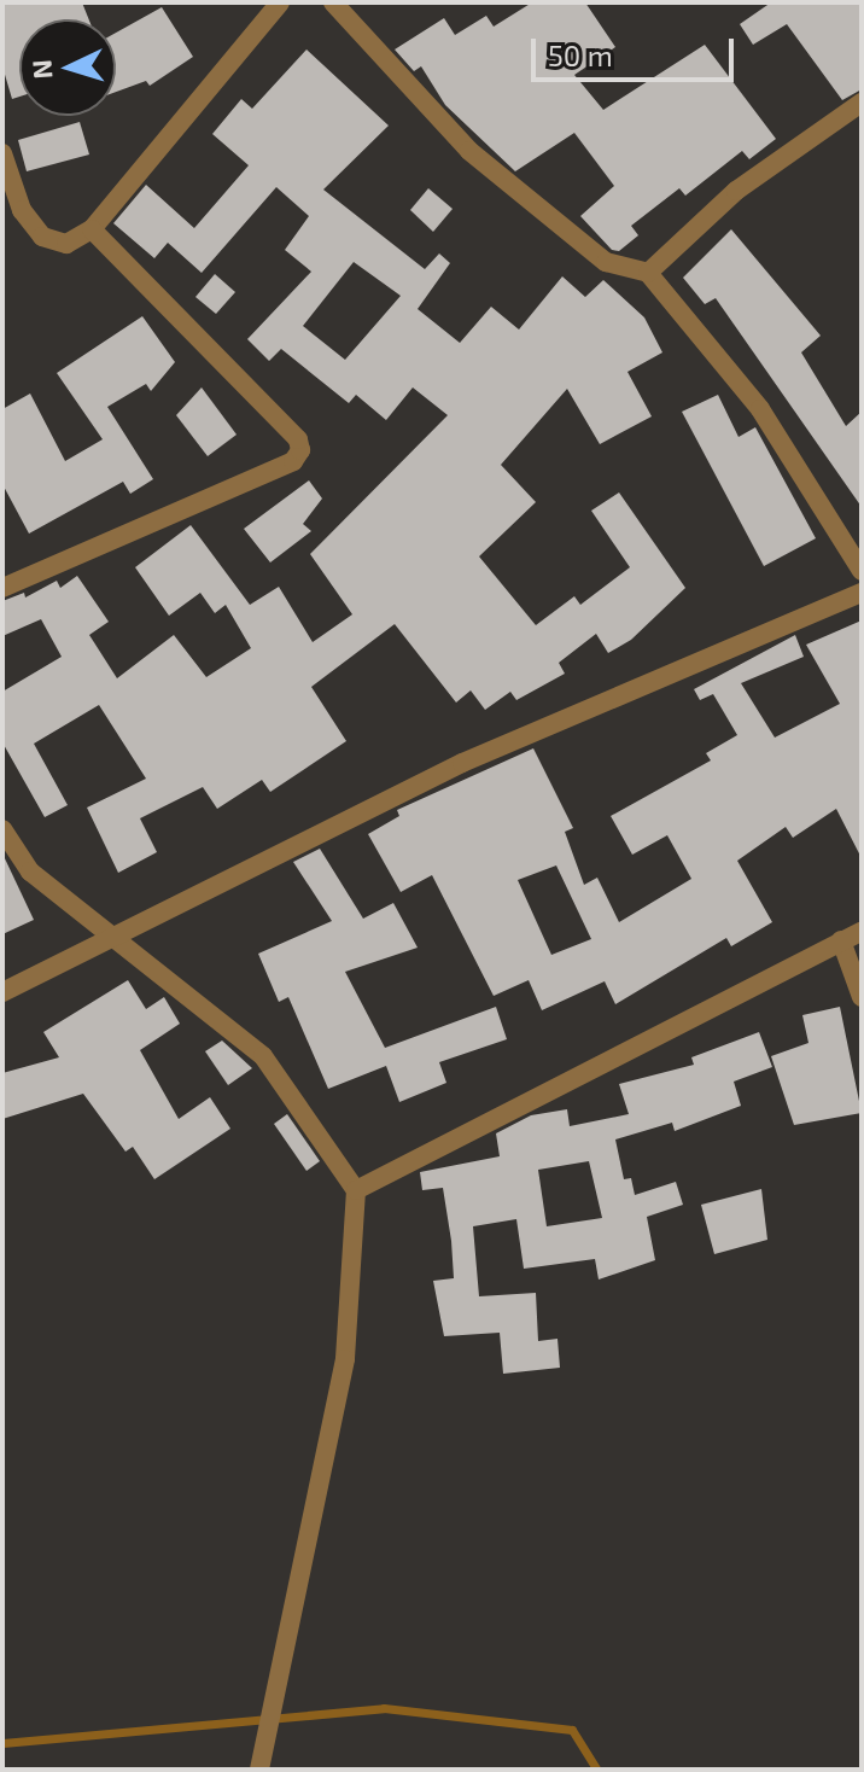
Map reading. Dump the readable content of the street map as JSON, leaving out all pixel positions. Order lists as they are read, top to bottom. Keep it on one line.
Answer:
{"scale_bar":"50 m","north":"left"}
